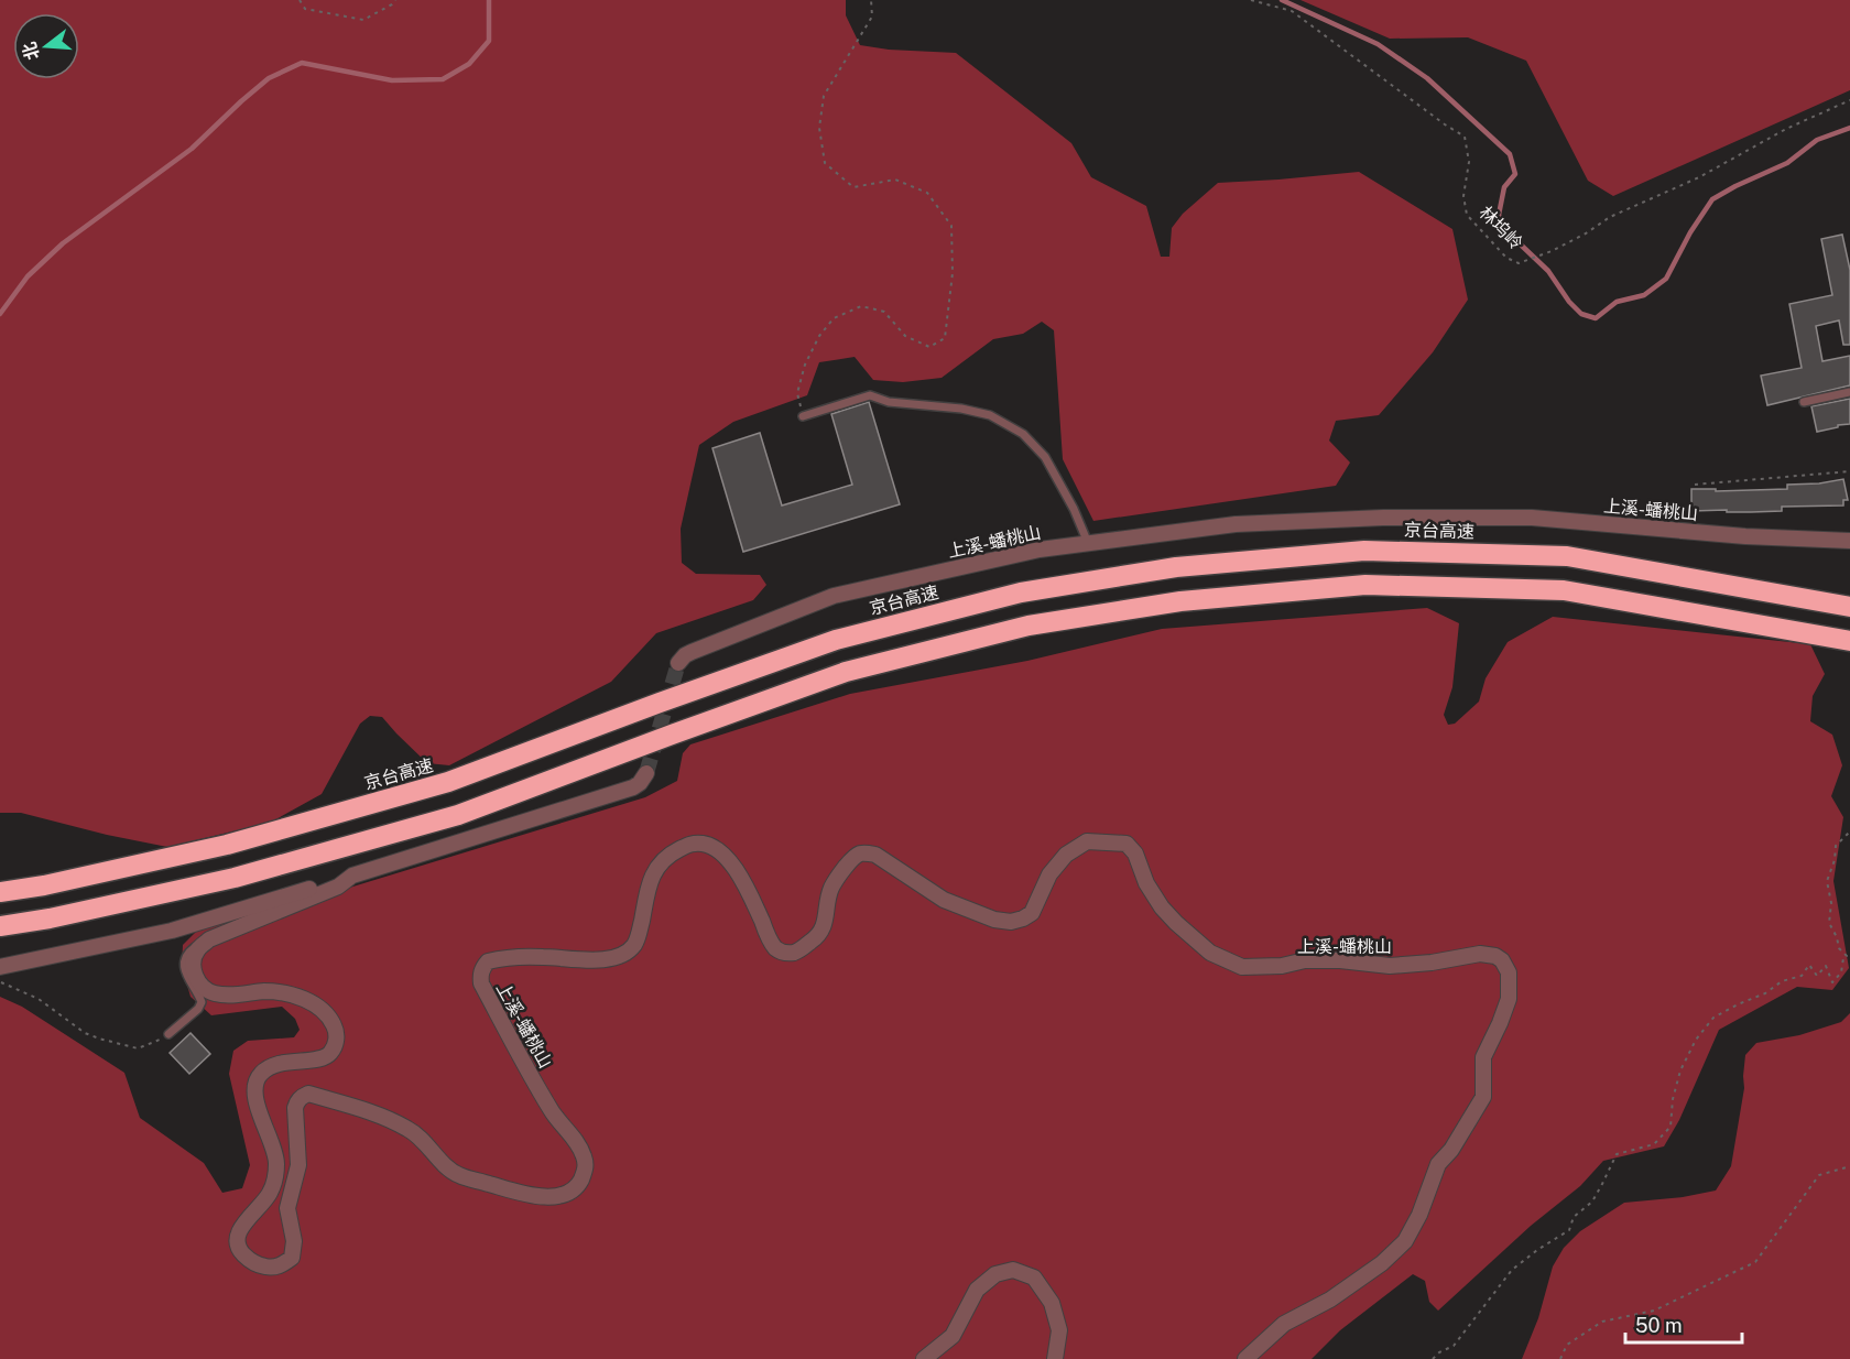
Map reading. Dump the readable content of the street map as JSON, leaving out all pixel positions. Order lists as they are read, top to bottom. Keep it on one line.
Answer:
{"streets":{"highway":["京台高速"],"street":["上溪-蟠桃山"],"path":["林坞岭"]},"scale_bar":"50 m","north":"left"}
